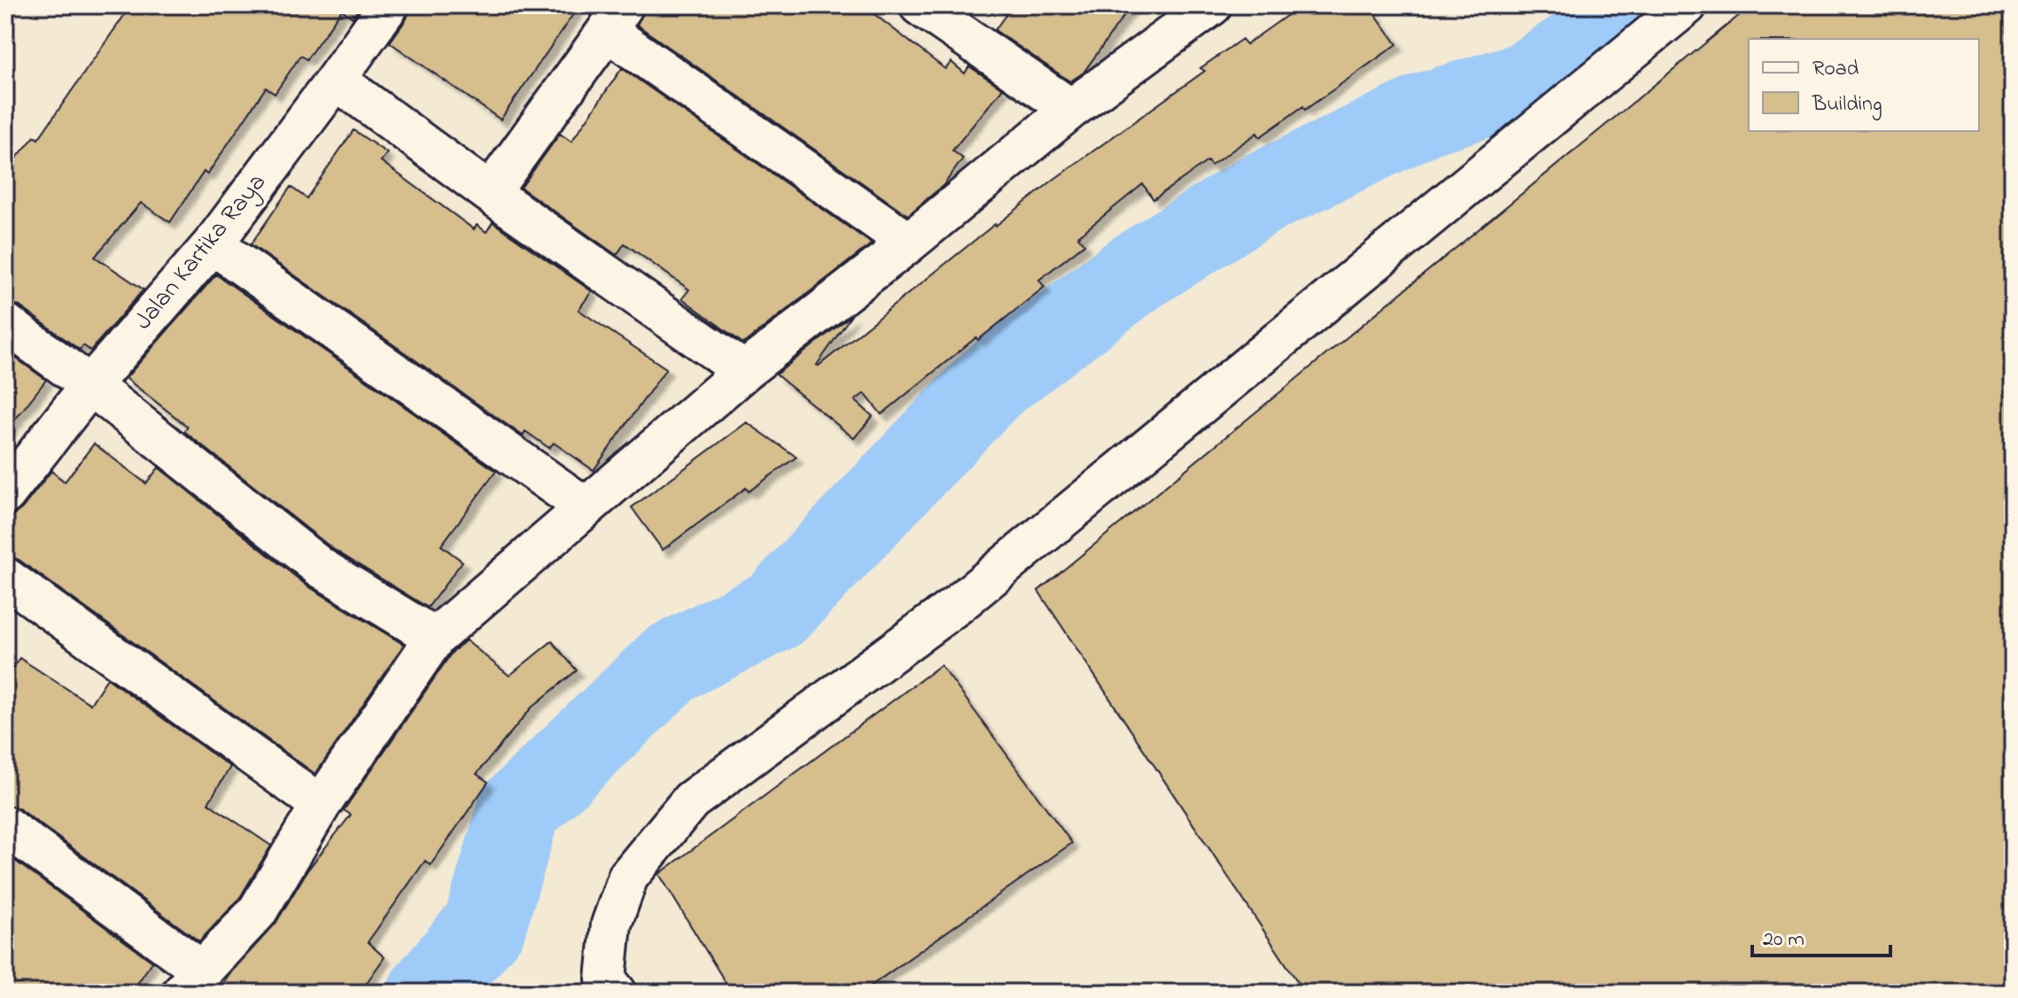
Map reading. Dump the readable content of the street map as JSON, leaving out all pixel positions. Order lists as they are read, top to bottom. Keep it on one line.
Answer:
{"streets":{"street":["Jalan Kartika Raya"]},"legend":["Road","Building"],"scale_bar":"20 m"}
